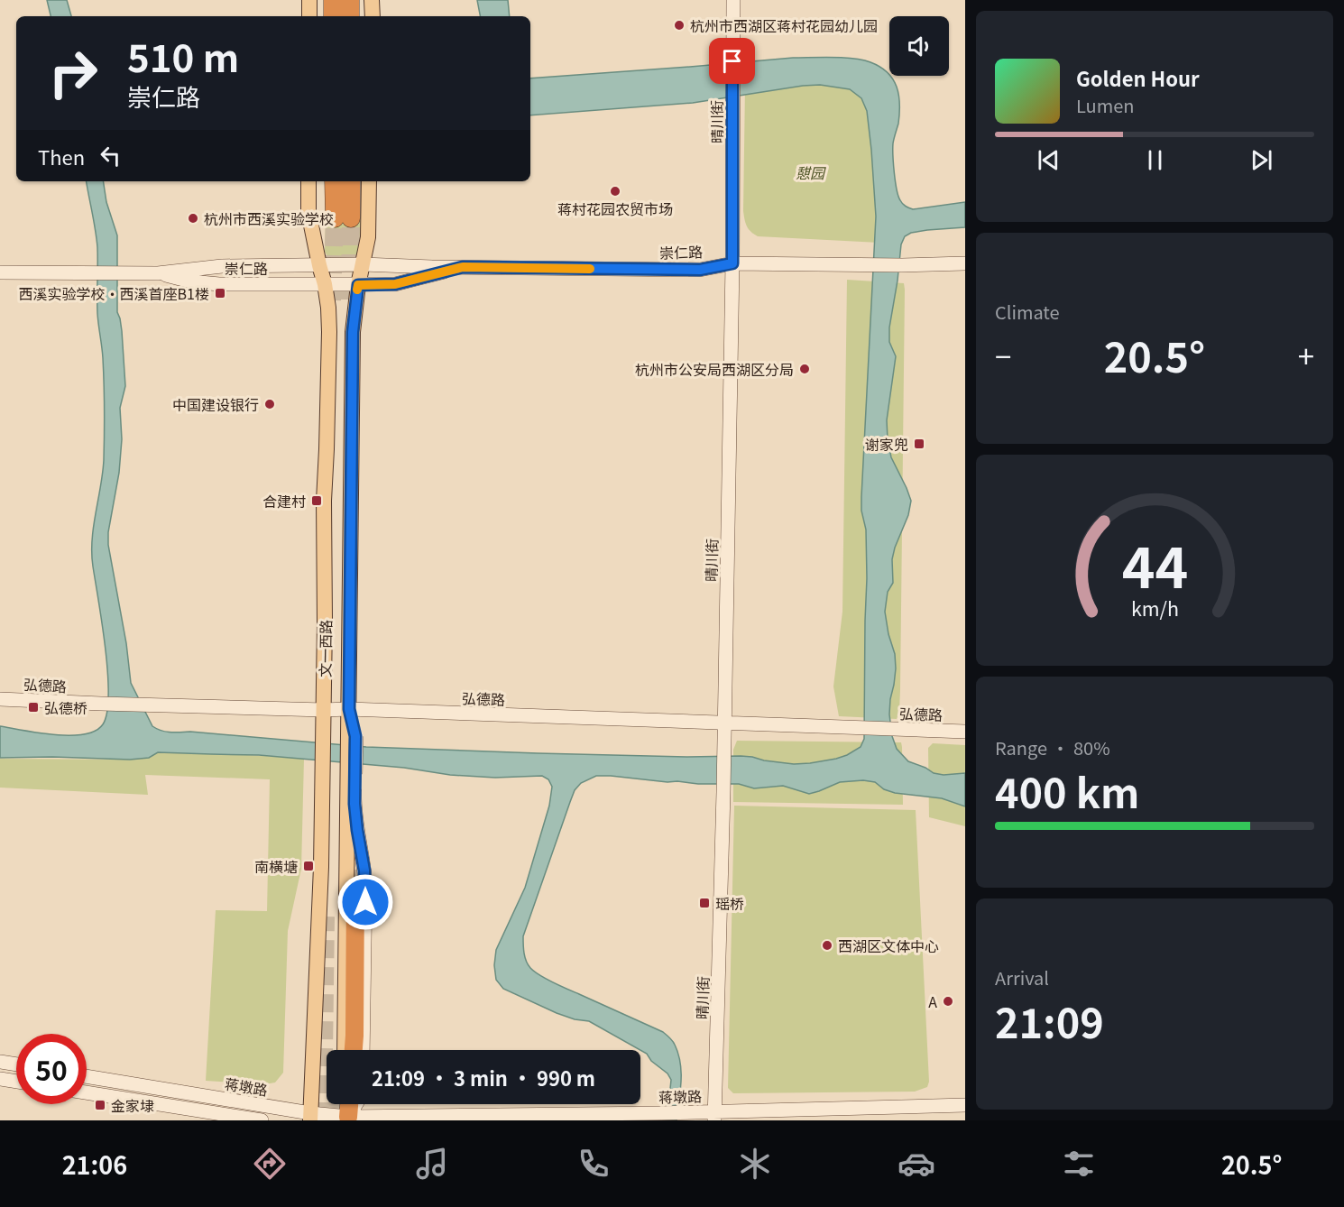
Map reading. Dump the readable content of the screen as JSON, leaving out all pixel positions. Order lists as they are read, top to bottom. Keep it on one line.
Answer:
{"streets":{"main road":["文一西路"],"street":["晴川街","崇仁路","弘德路","蒋墩路"]},"crossings":[["晴川街","崇仁路"],["晴川街","弘德路"],["晴川街","蒋墩路"],["崇仁路","文一西路"],["文一西路","弘德路"],["文一西路","蒋墩路"]],"parks":["憇园"],"places":{"other":["杭州市西湖区蒋村花园幼儿园","蒋村花园农贸市场","杭州市西溪实验学校","杭州市公安局西湖区分局","中国建设银行","西湖区文体中心","A"],"transit":["西溪实验学校·西溪首座B1楼","谢家兜","合建村","弘德桥","南横塘","瑶桥","金家埭"]},"page":{"turn":["510 m","崇仁路"],"song":["Golden Hour","Lumen"],"then":"Then","tile":["Climate",["Range · 80%","400 km"],["Arrival","21:09"]],"heat":["−","20.5°","+"],"limit":"50","trip":"21:09 · 3 min · 990 m","tabs":["21:06","20.5°"],"gauge":["44","km/h"]}}
